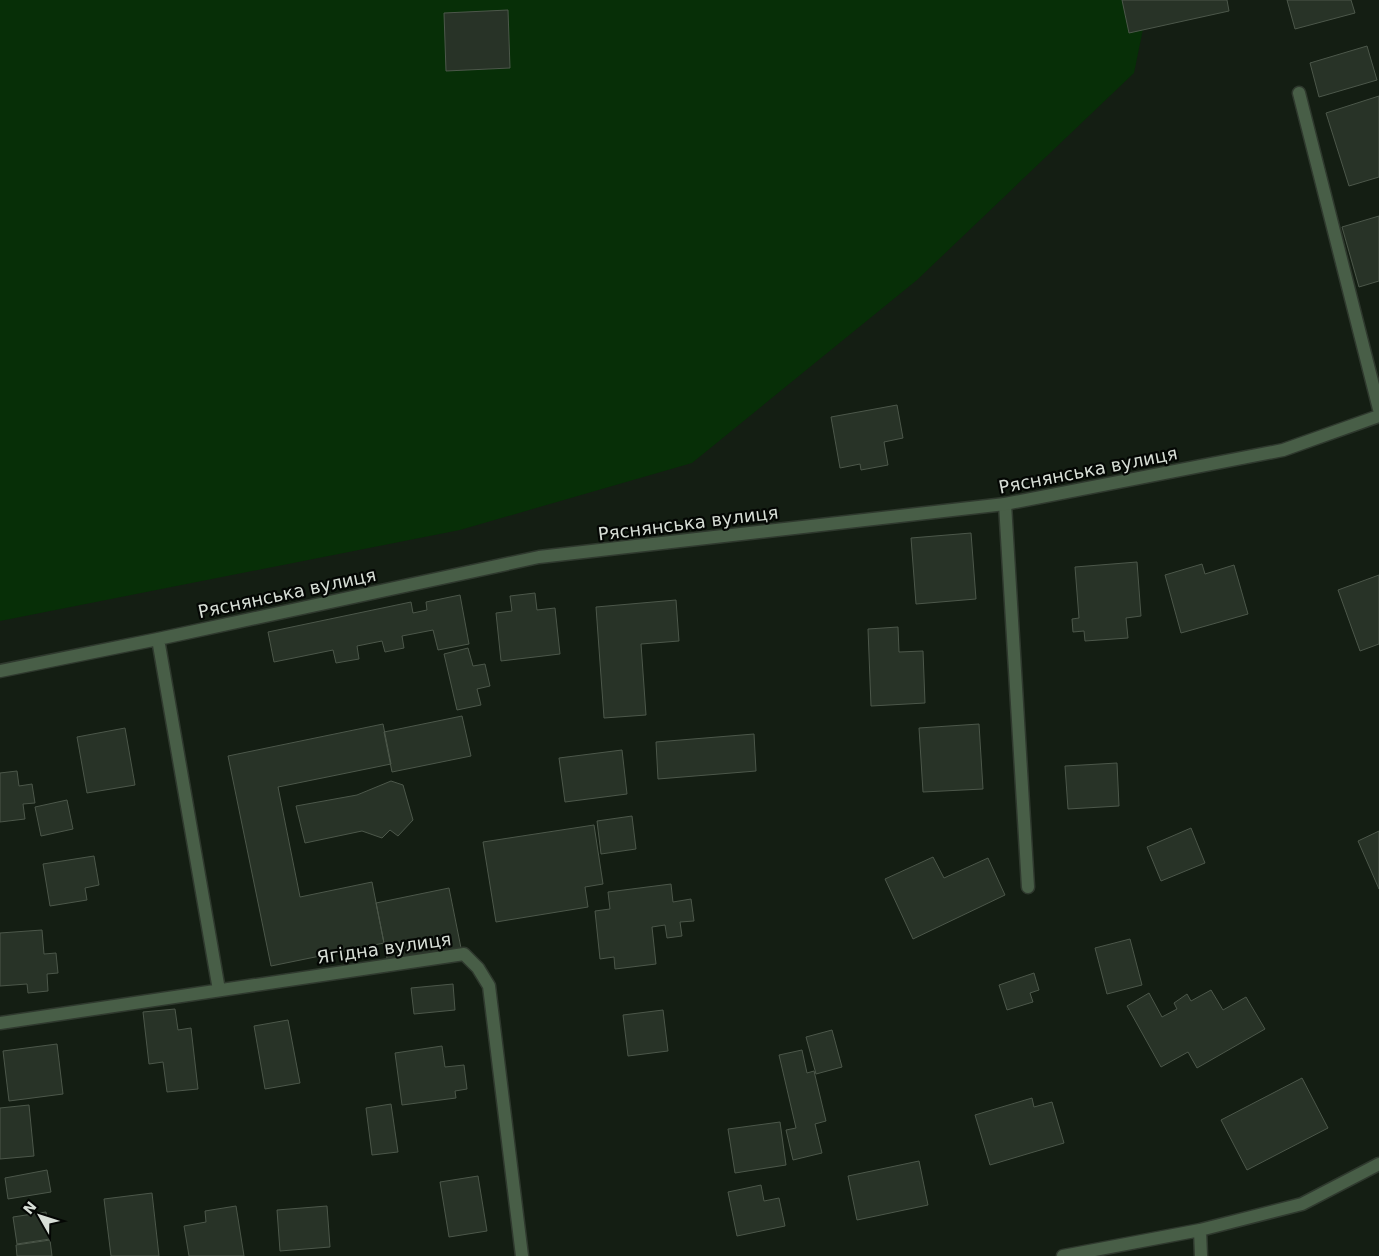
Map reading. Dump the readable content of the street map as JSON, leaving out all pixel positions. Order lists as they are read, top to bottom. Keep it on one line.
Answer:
{"streets":{"street":["Ряснянська вулиця","Ягідна вулиця"]},"north":"top left"}
